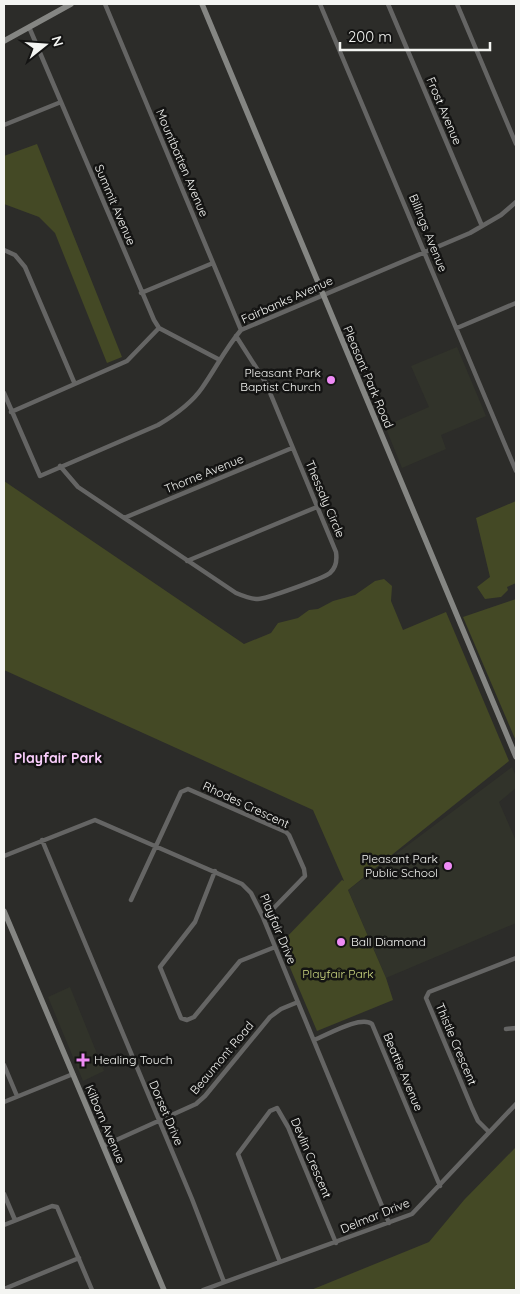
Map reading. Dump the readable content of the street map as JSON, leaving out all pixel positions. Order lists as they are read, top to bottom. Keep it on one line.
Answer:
{"streets":{"street":["Frost Avenue","Mountbatten Avenue","Summit Avenue","Billings Avenue","Fairbanks Avenue","Pleasant Park Road","Thorne Avenue","Thessaly Circle","Rhodes Crescent","Playfair Drive","Thistle Crescent","Beaumont Road","Beattie Avenue","Dorset Drive","Kilborn Avenue","Devlin Crescent","Delmar Drive"]},"crossings":[["Frost Avenue","Fairbanks Avenue"],["Mountbatten Avenue","Fairbanks Avenue"],["Billings Avenue","Fairbanks Avenue"],["Fairbanks Avenue","Pleasant Park Road"],["Fairbanks Avenue","Thessaly Circle"],["Thorne Avenue","Thessaly Circle"],["Rhodes Crescent","Playfair Drive"],["Playfair Drive","Beaumont Road"],["Playfair Drive","Beattie Avenue"],["Playfair Drive","Dorset Drive"],["Playfair Drive","Delmar Drive"],["Thistle Crescent","Delmar Drive"],["Beaumont Road","Dorset Drive"],["Beaumont Road","Kilborn Avenue"],["Beattie Avenue","Delmar Drive"],["Dorset Drive","Delmar Drive"],["Devlin Crescent","Delmar Drive"]],"districts":["Playfair Park"],"parks":["Playfair Park"],"places":{"other":["Pleasant Park Baptist Church","Pleasant Park Public School","Ball Diamond"],"health":["Healing Touch"]},"scale_bar":"200 m","north":"right"}
